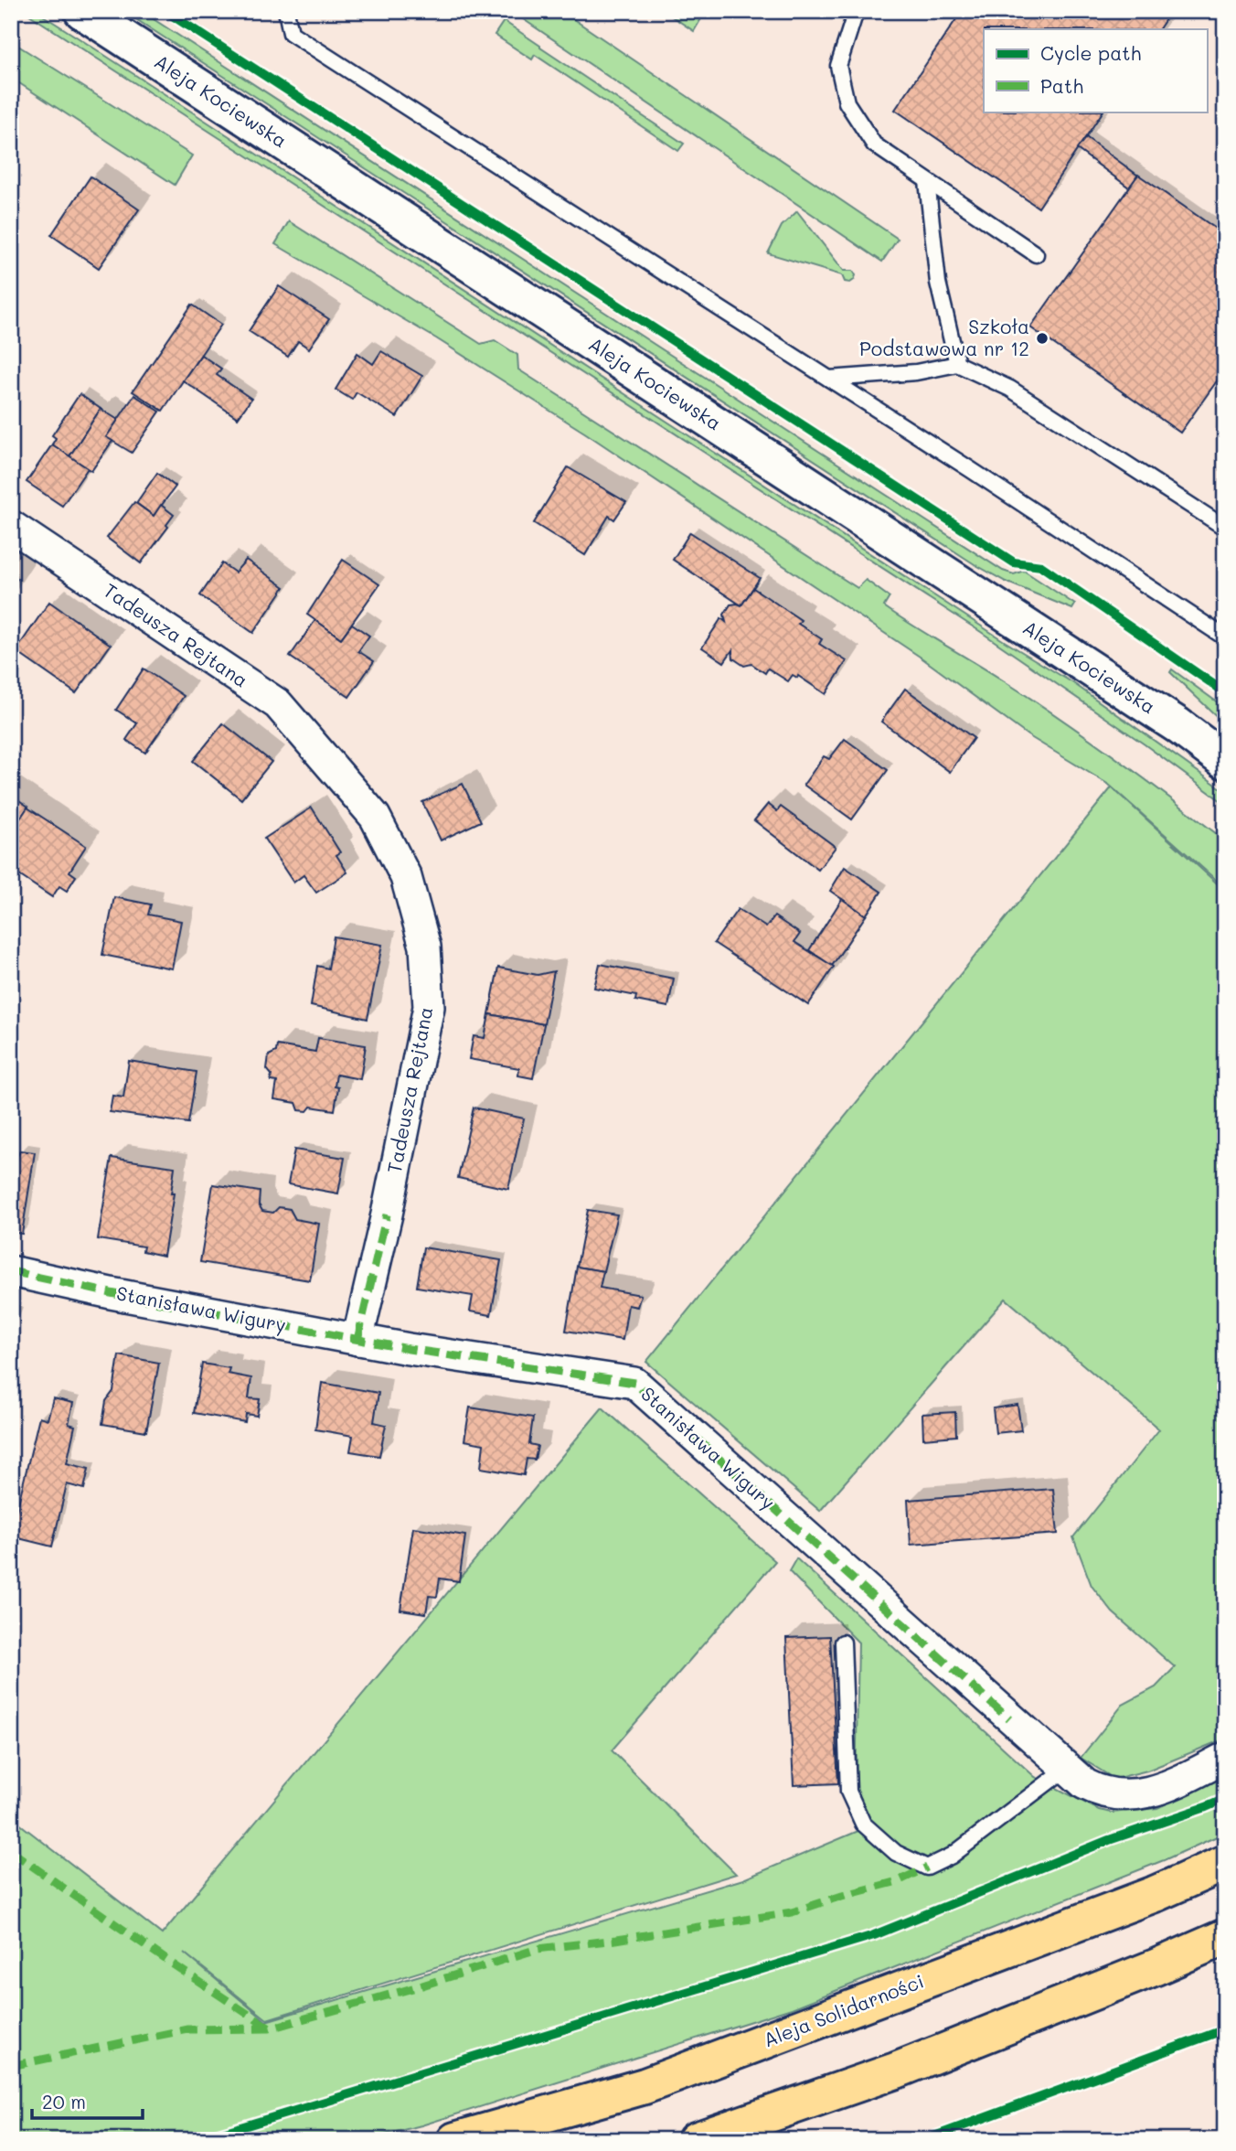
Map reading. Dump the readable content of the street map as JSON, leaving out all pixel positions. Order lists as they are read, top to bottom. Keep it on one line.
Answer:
{"streets":{"main road":["Aleja Solidarności"],"street":["Aleja Kociewska","Tadeusza Rejtana","Stanisława Wigury"]},"crossings":[["Tadeusza Rejtana","Stanisława Wigury"]],"places":["Szkoła Podstawowa nr 12"],"legend":["Cycle path","Path"],"scale_bar":"20 m"}
